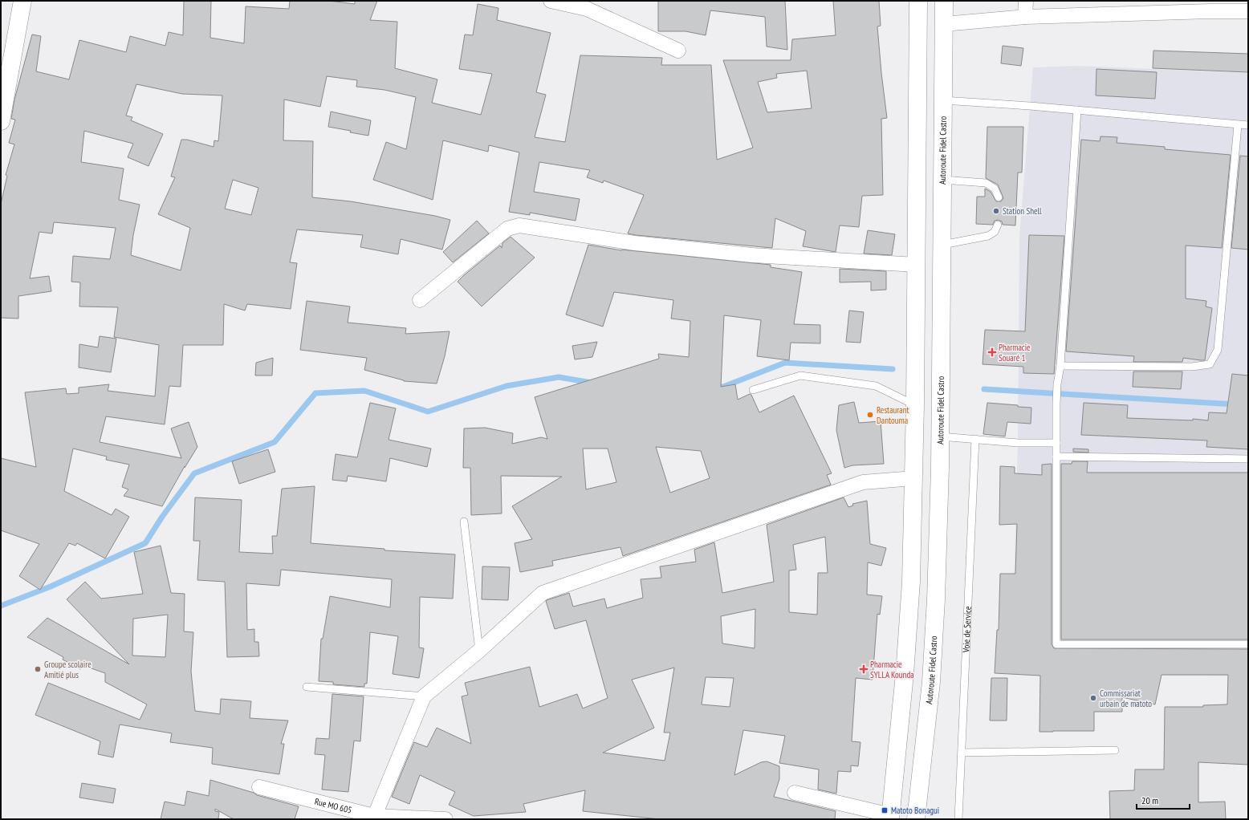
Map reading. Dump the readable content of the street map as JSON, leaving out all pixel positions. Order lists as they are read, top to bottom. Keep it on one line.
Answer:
{"streets":{"main road":["Autoroute Fidel Castro"],"street":["Rue MO 605"],"lane":["Voie de Service"]},"places":{"other":["Station Shell","Restaurant Dantouma","Groupe scolaire Amitié plus","Commissariat urbain de matoto"],"health":["Pharmacie Souaré 1","Pharmacie SYLLA Kounda"],"transit":["Matoto Bonagui"]},"scale_bar":"20 m"}
